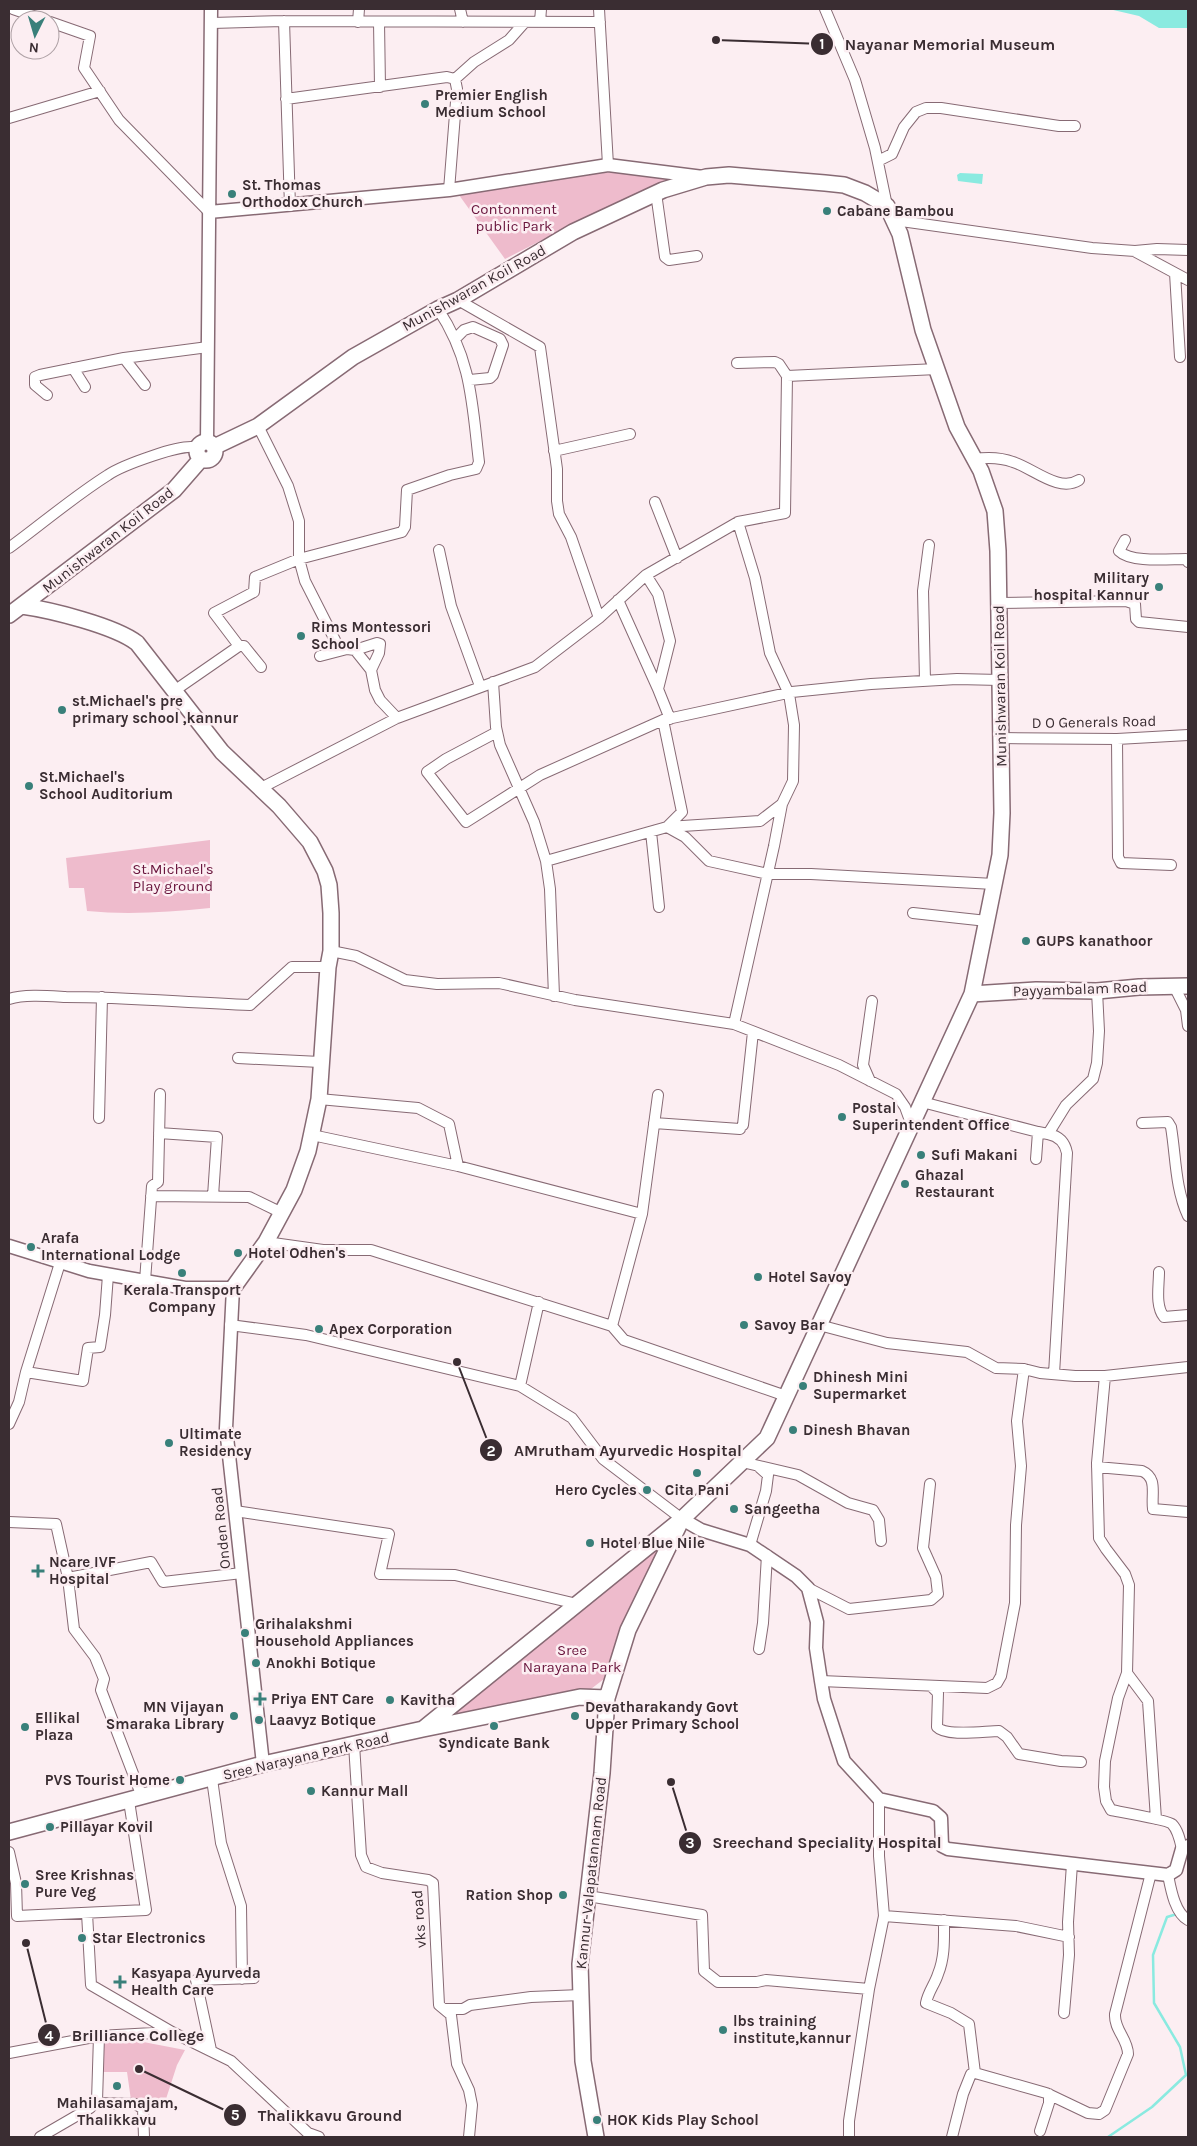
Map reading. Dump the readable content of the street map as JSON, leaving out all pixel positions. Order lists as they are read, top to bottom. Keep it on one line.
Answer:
{"streets":{"main road":["Munishwaran Koil Road","Payyambalam Road","Sree Narayana Park Road","Kannur-Valapatannam Road"],"street":["D O Generals Road","Onden Road","vks road"]},"crossings":[["Munishwaran Koil Road","D O Generals Road"],["Munishwaran Koil Road","Payyambalam Road"],["Munishwaran Koil Road","Sree Narayana Park Road"],["Munishwaran Koil Road","Kannur-Valapatannam Road"],["Onden Road","Sree Narayana Park Road"],["Sree Narayana Park Road","Kannur-Valapatannam Road"],["Sree Narayana Park Road","vks road"]],"parks":["Contonment public Park","St.Michael's Play ground","Sree Narayana Park"],"places":{"other":["Nayanar Memorial Museum","Premier English Medium School","St. Thomas Orthodox Church","Cabane Bambou","Military hospital Kannur","Rims Montessori School","st.Michael's pre primary school ,kannur","St.Michael's School Auditorium","GUPS kanathoor","Postal Superintendent Office","Sufi Makani","Ghazal Restaurant","Arafa International Lodge","Hotel Odhen's","Kerala Transport Company","Hotel Savoy","Savoy Bar","Apex Corporation","AMrutham Ayurvedic Hospital","Dhinesh Mini Supermarket","Dinesh Bhavan","Ultimate Residency","Cita Pani","Hero Cycles","Sangeetha","Hotel Blue Nile","Grihalakshmi Household Appliances","Anokhi Botique","Kavitha","MN Vijayan Smaraka Library","Devatharakandy Govt Upper Primary School","Laavyz Botique","Syndicate Bank","Ellikal Plaza","PVS Tourist Home","Sreechand Speciality Hospital","Kannur Mall","Pillayar Kovil","Sree Krishnas Pure Veg","Ration Shop","Star Electronics","Brilliance College","lbs training institute,kannur","Thalikkavu Ground","Mahilasamajam, Thalikkavu","HOK Kids Play School"],"health":["Ncare IVF Hospital","Priya ENT Care","Kasyapa Ayurveda Health Care"]},"north":"bottom"}
